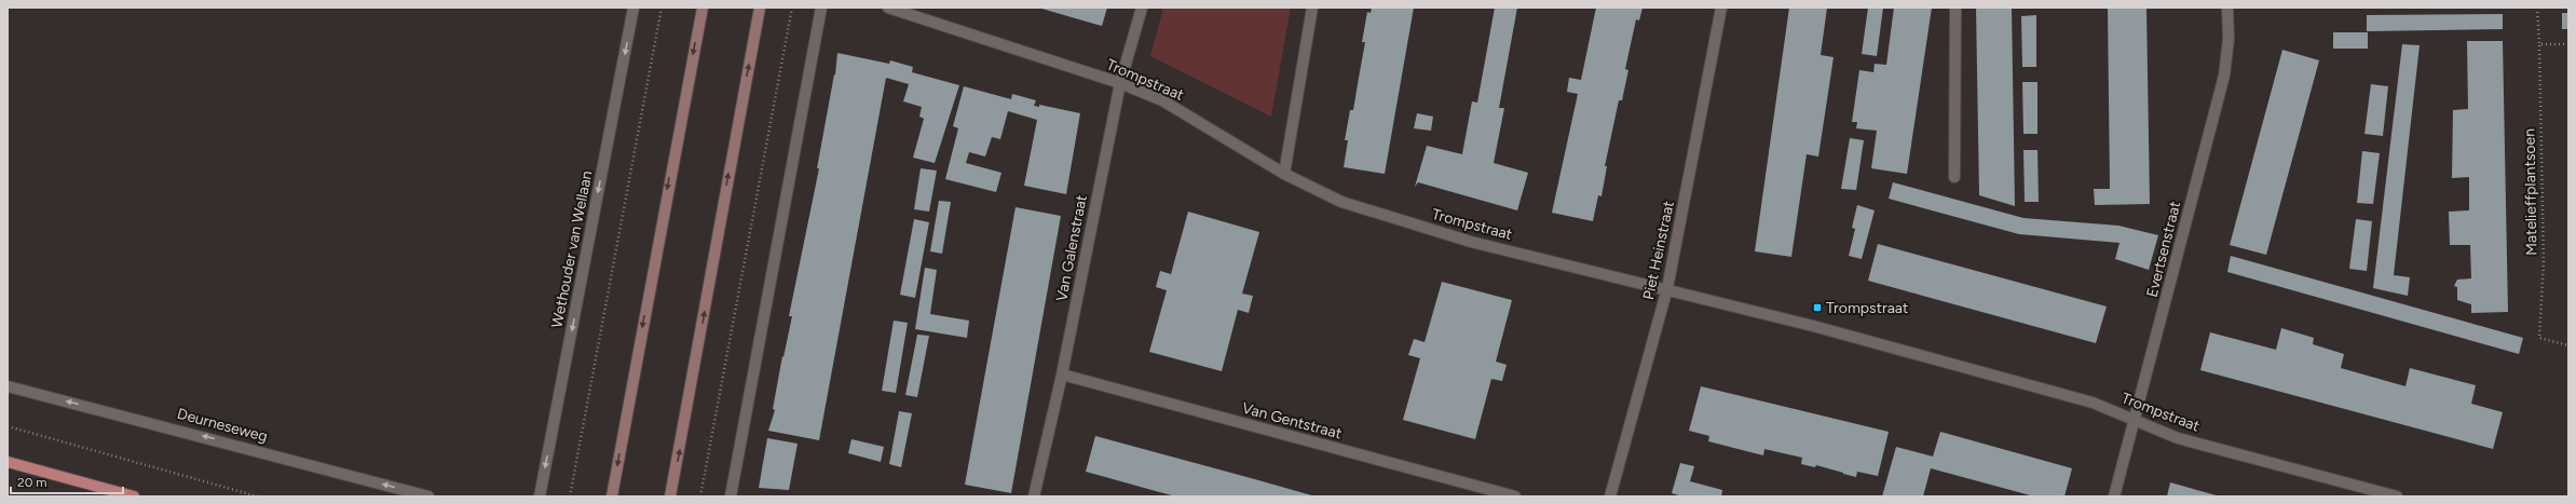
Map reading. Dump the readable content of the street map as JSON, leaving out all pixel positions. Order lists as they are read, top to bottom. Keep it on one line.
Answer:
{"streets":{"street":["Trompstraat","Van Galenstraat","Wethouder van Wellaan","Evertsenstraat","Piet Heinstraat","Van Gentstraat","Deurneseweg"],"path":["Matelieffplantsoen"]},"crossings":[["Trompstraat","Van Galenstraat"],["Trompstraat","Evertsenstraat"],["Trompstraat","Piet Heinstraat"],["Van Galenstraat","Van Gentstraat"]],"one_way":["Wethouder van Wellaan","Deurneseweg"],"places":{"transit":["Trompstraat"]},"scale_bar":"20 m"}
